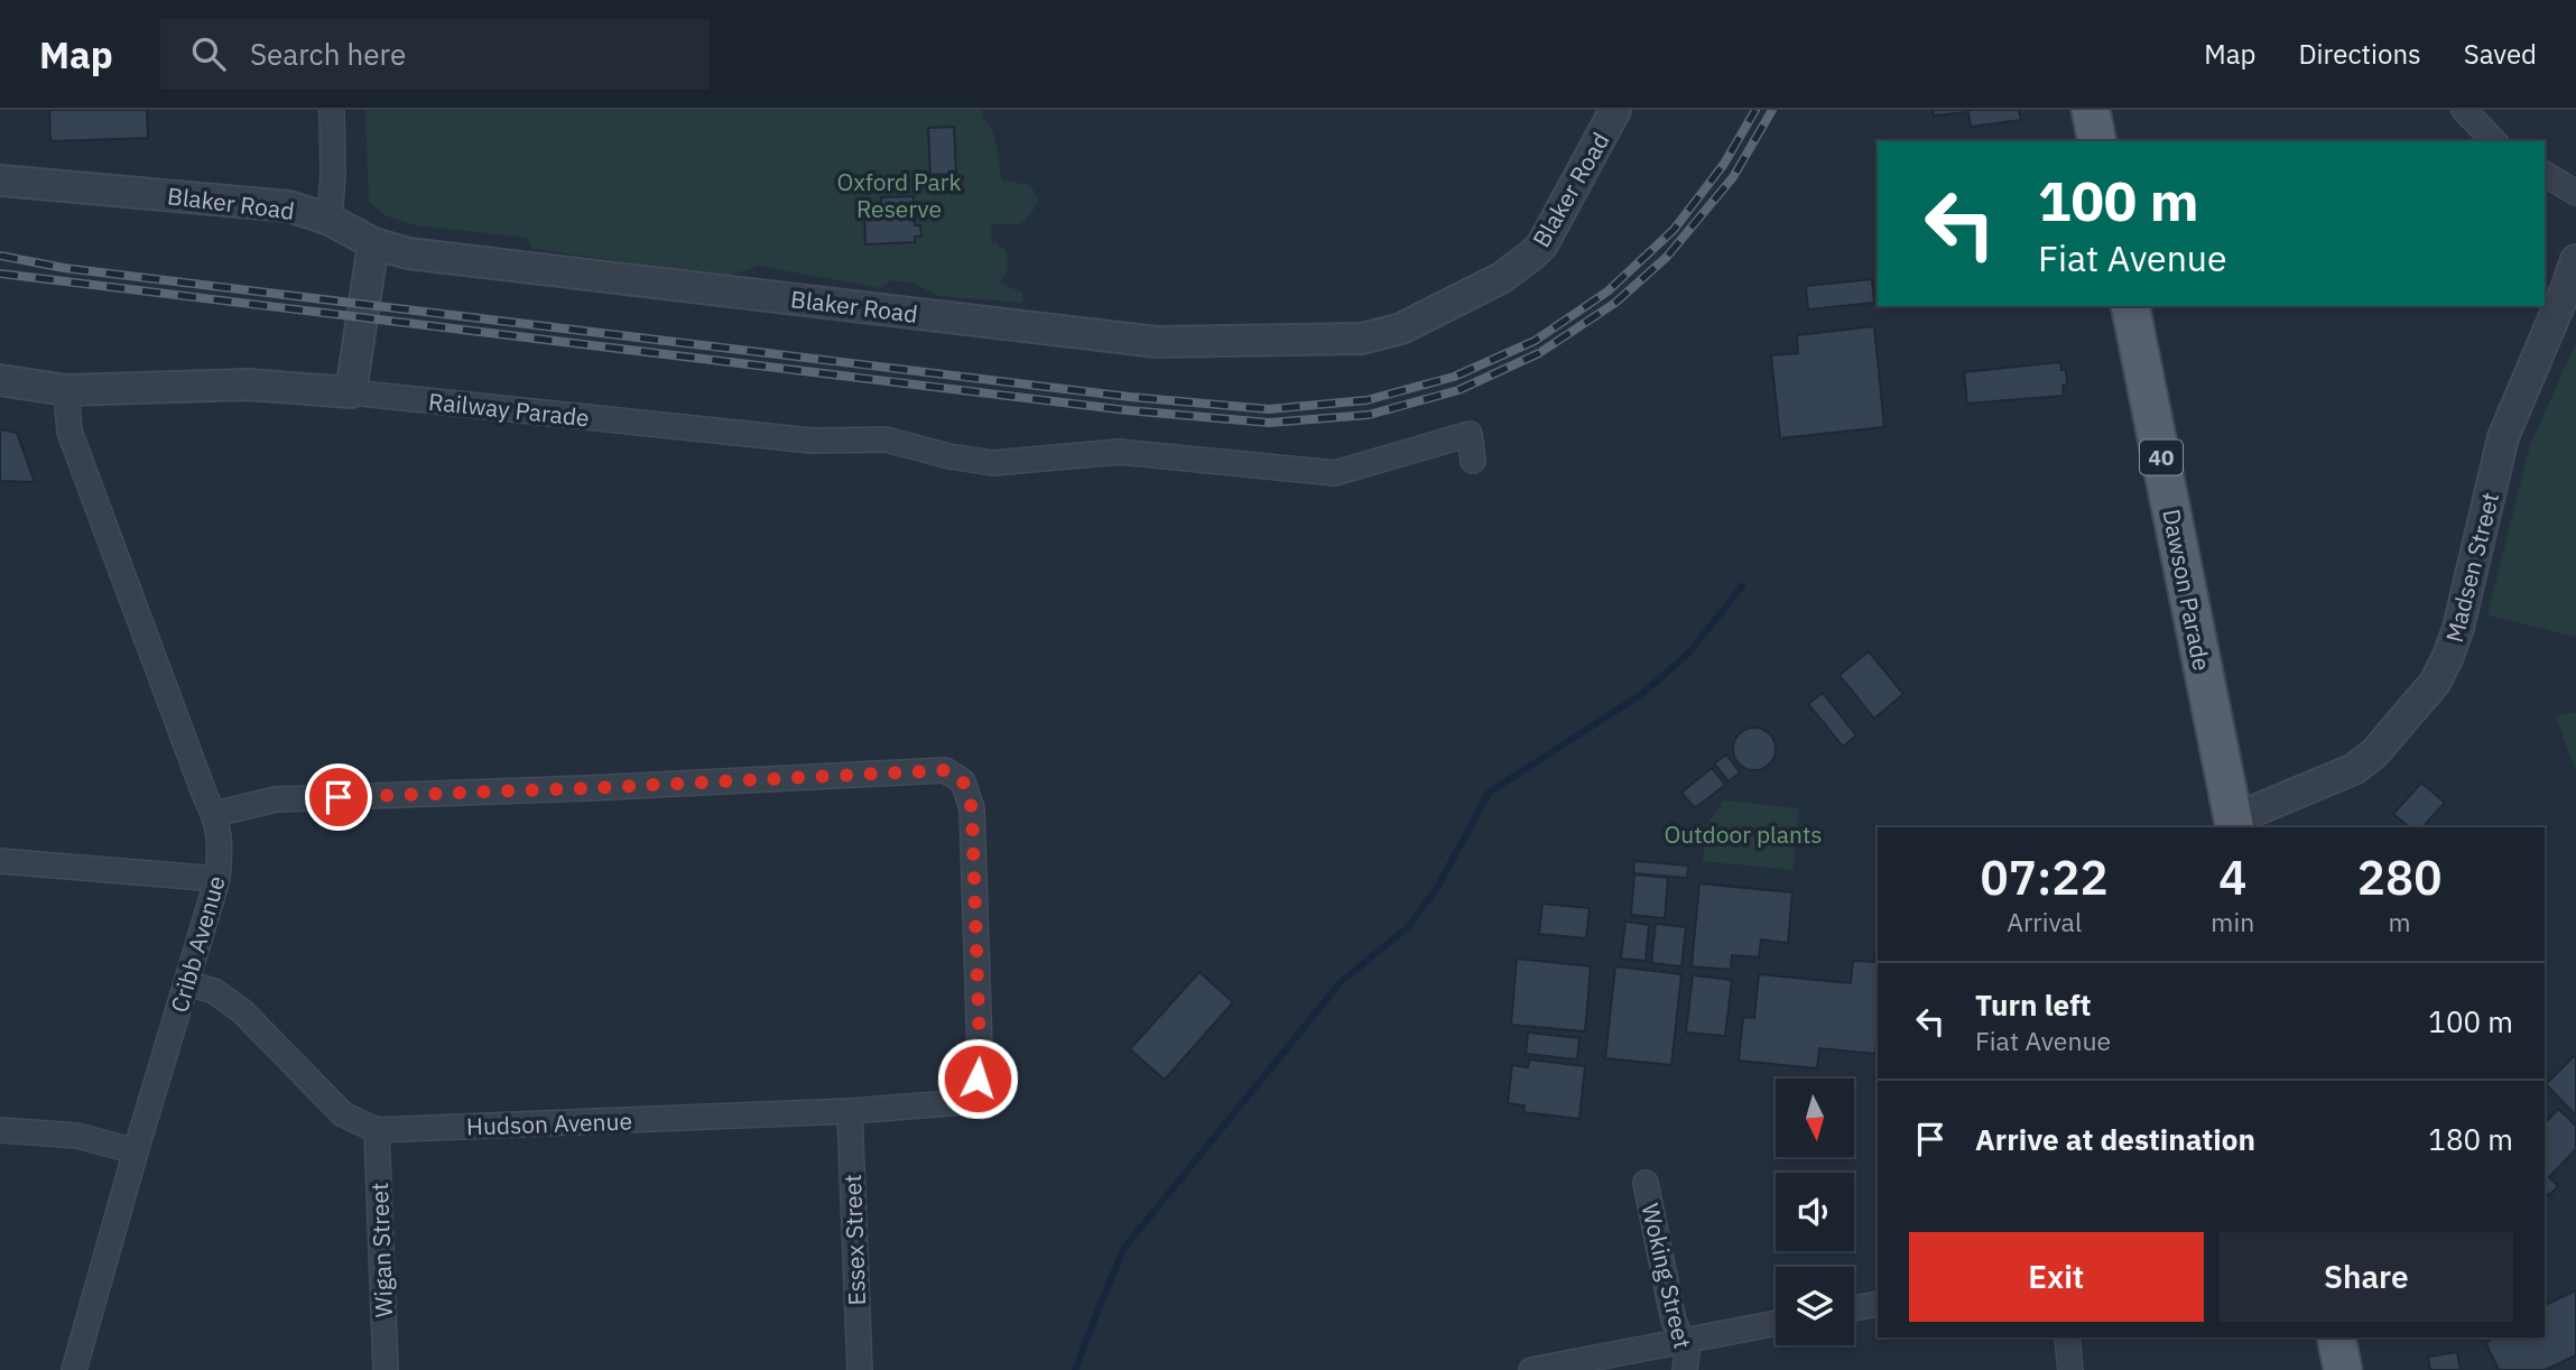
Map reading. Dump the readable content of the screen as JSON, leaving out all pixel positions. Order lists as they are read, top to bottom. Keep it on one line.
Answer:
{"streets":{"main road":["40","Dawson Parade"],"street":["Blaker Road","Railway Parade","Madsen Street","Cribb Avenue","Hudson Avenue","Essex Street","Wigan Street","Woking Street"]},"crossings":[["Railway Parade","Cribb Avenue"],["Madsen Street","Dawson Parade"],["Cribb Avenue","Hudson Avenue"],["Hudson Avenue","Essex Street"],["Hudson Avenue","Wigan Street"]],"parks":["Oxford Park Reserve","Outdoor plants"],"north":"bottom","page":{"header":"Map","search":"Search here","nav":["Map","Directions","Saved"],"turn":["100 m","Fiat Avenue"],"eta":["07:22","Arrival","4","min","280","m"],"list":[{"name":"Turn left","note":"Fiat Avenue","value":"100 m"},{"name":"Arrive at destination","value":"180 m"}],"buttons":["Exit","Share"]}}
